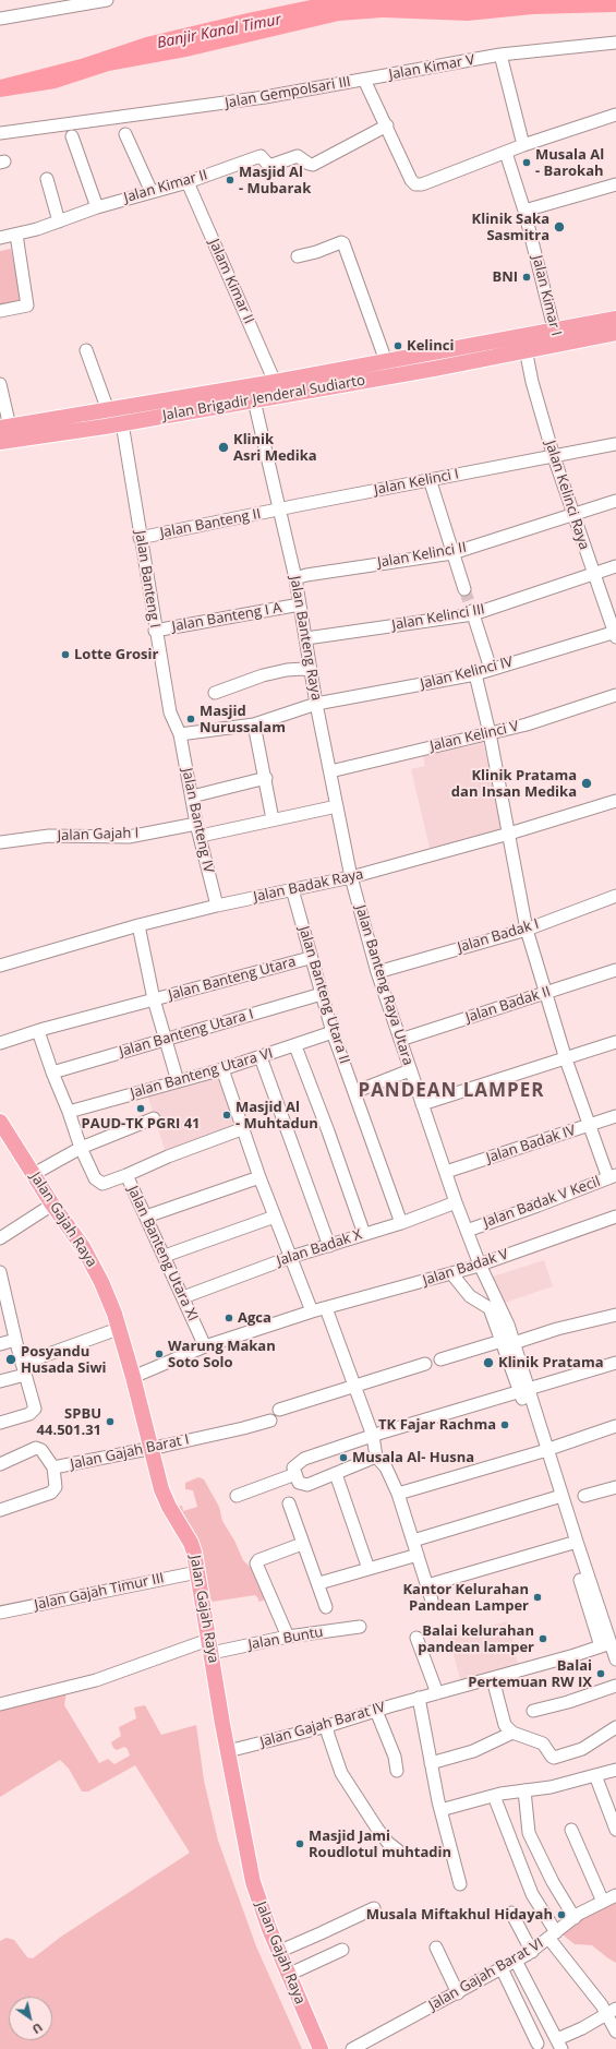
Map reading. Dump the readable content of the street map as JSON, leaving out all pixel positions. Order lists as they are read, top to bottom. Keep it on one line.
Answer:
{"streets":{"main road":["Jalan Brigadir Jenderal Sudiarto","Jalan Gajah Raya"],"street":["Jalan Kimar V","Jalan Gempolsari III","Jalan Kimar II","Jalam Kimar II","Jalan Kimar I","Jalan Kelinci I","Jalan Kelinci Raya","Jalan Banteng II","Jalan Kelinci II","Jalan Banteng I","Jalan Banteng I A","Jalan Kelinci III","Jalan Banteng Raya","Jalan Kelinci IV","Jalan Kelinci V","Jalan Banteng IV","Jalan Gajah I","Jalan Badak Raya","Jalan Badak I","Jalan Banteng Utara","Jalan Banteng Raya Utara","Jalan Banteng Utara II","Jalan Badak II","Jalan Banteng Utara I","Jalan Banteng Utara VI","Jalan Badak IV","Jalan Badak V Kecil","Jalan Badak X","Jalan Banteng Utara XI","Jalan Badak V","Jalan Gajah Barat I","Jalan Gajah Timur III","Jalan Buntu","Jalan Gajah Barat IV","Jalan Gajah Barat VI"]},"crossings":[["Jalan Kimar V","Jalan Gempolsari III"],["Jalan Gempolsari III","Jalan Kimar II"],["Jalan Gempolsari III","Jalan Kimar I"],["Jalan Kimar II","Jalam Kimar II"],["Jalam Kimar II","Jalan Brigadir Jenderal Sudiarto"],["Jalan Kimar I","Jalan Brigadir Jenderal Sudiarto"],["Jalan Brigadir Jenderal Sudiarto","Jalan Kelinci Raya"],["Jalan Brigadir Jenderal Sudiarto","Jalan Banteng I"],["Jalan Brigadir Jenderal Sudiarto","Jalan Banteng Raya"],["Jalan Kelinci I","Jalan Kelinci Raya"],["Jalan Kelinci I","Jalan Banteng II"],["Jalan Kelinci I","Jalan Banteng Raya"],["Jalan Kelinci Raya","Jalan Kelinci II"],["Jalan Kelinci Raya","Jalan Kelinci III"],["Jalan Kelinci Raya","Jalan Kelinci IV"],["Jalan Banteng II","Jalan Banteng I"],["Jalan Banteng II","Jalan Banteng Raya"],["Jalan Kelinci II","Jalan Banteng Raya"],["Jalan Banteng I","Jalan Banteng I A"],["Jalan Banteng I","Jalan Kelinci IV"],["Jalan Banteng I","Jalan Banteng IV"],["Jalan Banteng I A","Jalan Banteng Raya"],["Jalan Kelinci III","Jalan Banteng Raya"],["Jalan Banteng Raya","Jalan Kelinci IV"],["Jalan Banteng Raya","Jalan Kelinci V"],["Jalan Banteng Raya","Jalan Badak Raya"],["Jalan Banteng Raya","Jalan Banteng Raya Utara"],["Jalan Kelinci IV","Jalan Banteng IV"],["Jalan Banteng IV","Jalan Gajah I"],["Jalan Banteng IV","Jalan Badak Raya"],["Jalan Badak Raya","Jalan Banteng Utara"],["Jalan Badak Raya","Jalan Banteng Raya Utara"],["Jalan Badak Raya","Jalan Banteng Utara II"],["Jalan Badak I","Jalan Banteng Raya Utara"],["Jalan Banteng Utara","Jalan Banteng Utara II"],["Jalan Banteng Utara","Jalan Banteng Utara I"],["Jalan Banteng Utara","Jalan Banteng Utara VI"],["Jalan Banteng Utara","Jalan Banteng Utara XI"],["Jalan Banteng Raya Utara","Jalan Badak II"],["Jalan Banteng Raya Utara","Jalan Badak IV"],["Jalan Banteng Raya Utara","Jalan Badak V Kecil"],["Jalan Banteng Raya Utara","Jalan Badak X"],["Jalan Banteng Raya Utara","Jalan Badak V"],["Jalan Banteng Utara II","Jalan Banteng Utara I"],["Jalan Banteng Utara II","Jalan Banteng Utara VI"],["Jalan Banteng Utara II","Jalan Badak X"],["Jalan Banteng Utara I","Jalan Banteng Utara XI"],["Jalan Banteng Utara VI","Jalan Banteng Utara XI"],["Jalan Gajah Raya","Jalan Badak V"],["Jalan Gajah Raya","Jalan Gajah Barat I"],["Jalan Gajah Raya","Jalan Gajah Timur III"],["Jalan Gajah Raya","Jalan Buntu"],["Jalan Gajah Raya","Jalan Gajah Barat IV"],["Jalan Badak X","Jalan Banteng Utara XI"],["Jalan Banteng Utara XI","Jalan Badak V"]],"districts":["PANDEAN LAMPER"],"water":["Banjir Kanal Timur"],"places":["Musala Al - Barokah","Masjid Al - Mubarak","Klinik Saka Sasmitra","BNI","Kelinci","Klinik Asri Medika","Lotte Grosir","Masjid Nurussalam","Klinik Pratama dan Insan Medika","PAUD-TK PGRI 41","Masjid Al - Muhtadun","Agca","Warung Makan Soto Solo","Posyandu Husada Siwi","Klinik Pratama","SPBU 44.501.31","TK Fajar Rachma","Musala Al- Husna","Kantor Kelurahan Pandean Lamper","Balai kelurahan pandean lamper","Balai Pertemuan RW IX","Masjid Jami Roudlotul muhtadin","Musala Miftakhul Hidayah"],"north":"bottom right"}
